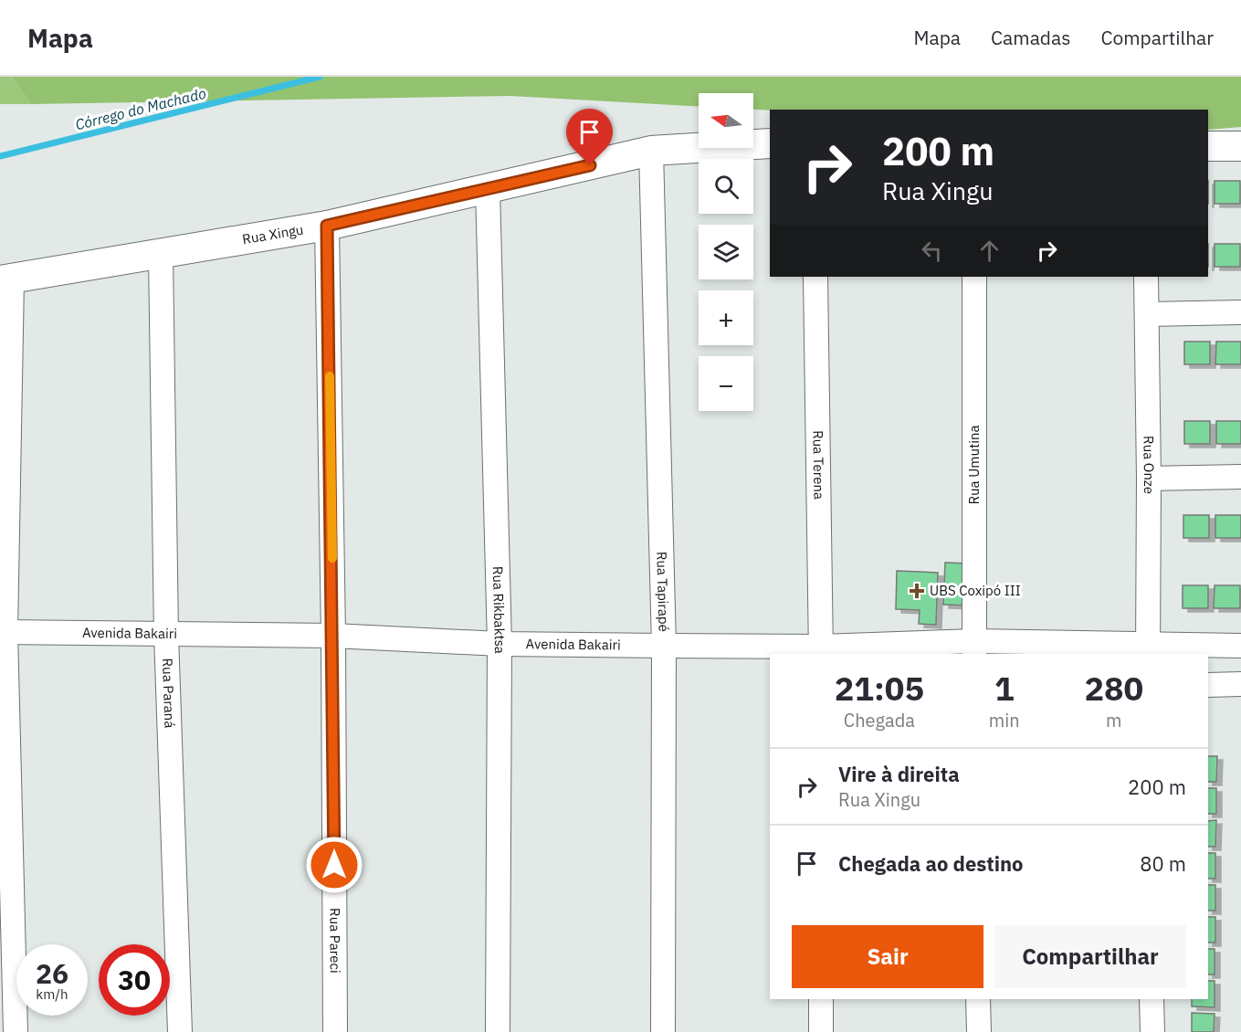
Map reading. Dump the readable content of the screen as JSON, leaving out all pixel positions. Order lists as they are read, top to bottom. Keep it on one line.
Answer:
{"streets":{"street":["Rua Xingu","Rua Terena","Rua Umutina","Rua Onze","Rua Tapirapé","Rua Rikbaktsa","Avenida Bakairi","Rua Paraná","Rua Pareci"]},"crossings":[["Rua Xingu","Rua Tapirapé"],["Rua Xingu","Rua Rikbaktsa"],["Rua Xingu","Rua Paraná"],["Rua Xingu","Rua Pareci"],["Rua Terena","Avenida Bakairi"],["Rua Umutina","Avenida Bakairi"],["Rua Onze","Avenida Bakairi"],["Rua Tapirapé","Avenida Bakairi"],["Rua Rikbaktsa","Avenida Bakairi"],["Avenida Bakairi","Rua Paraná"],["Avenida Bakairi","Rua Pareci"]],"water":["Córrego do Machado"],"places":{"health":["UBS Coxipó III"]},"north":"left","page":{"header":"Mapa","nav":["Mapa","Camadas","Compartilhar"],"map_buttons":["+","−"],"turn":["200 m","Rua Xingu"],"eta":["21:05","Chegada","1","min","280","m"],"list":[{"name":"Vire à direita","note":"Rua Xingu","value":"200 m"},{"name":"Chegada ao destino","value":"80 m"}],"buttons":["Sair","Compartilhar"],"speed":"26 km/h","limit":"30"}}
